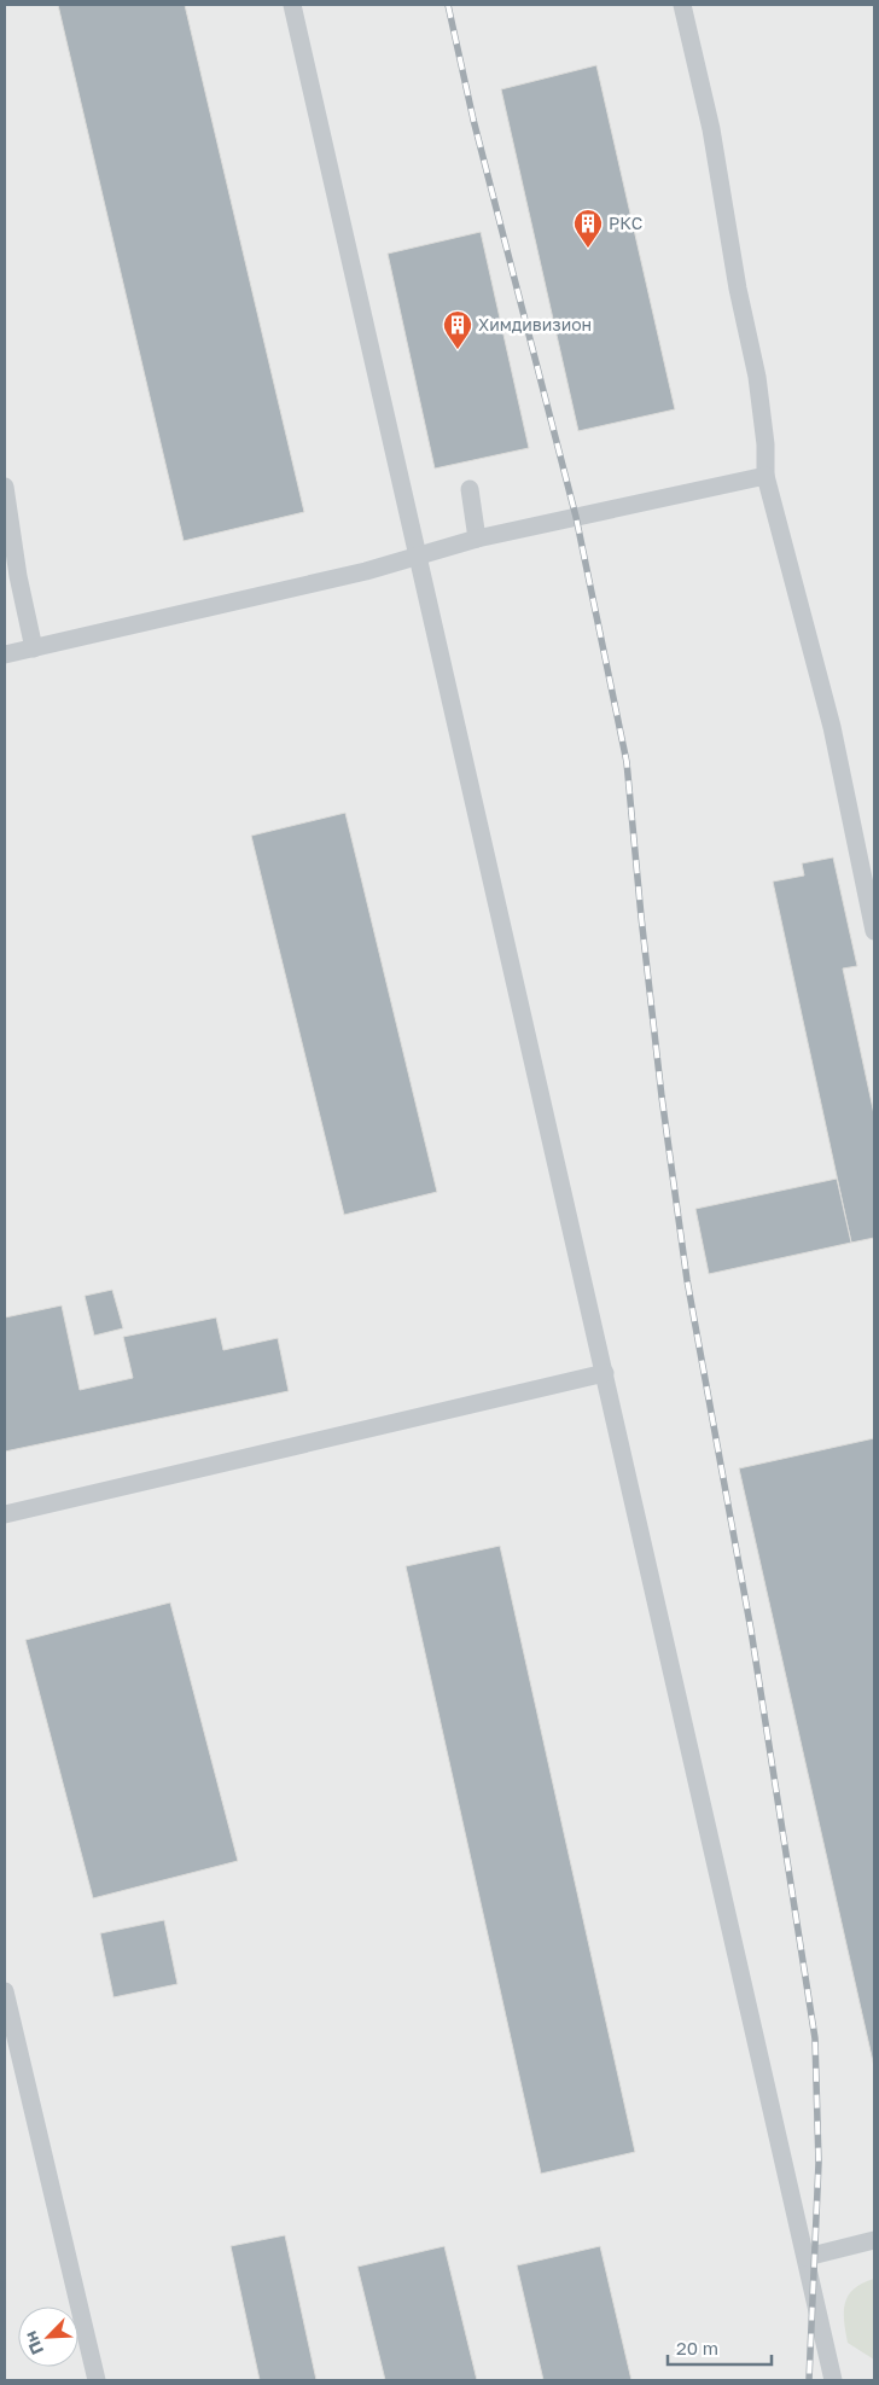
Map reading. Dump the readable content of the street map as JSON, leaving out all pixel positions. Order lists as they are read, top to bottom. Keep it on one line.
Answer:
{"places":{"building":["РКС","Химдивизион"]},"scale_bar":"20 m","north":"bottom left"}
